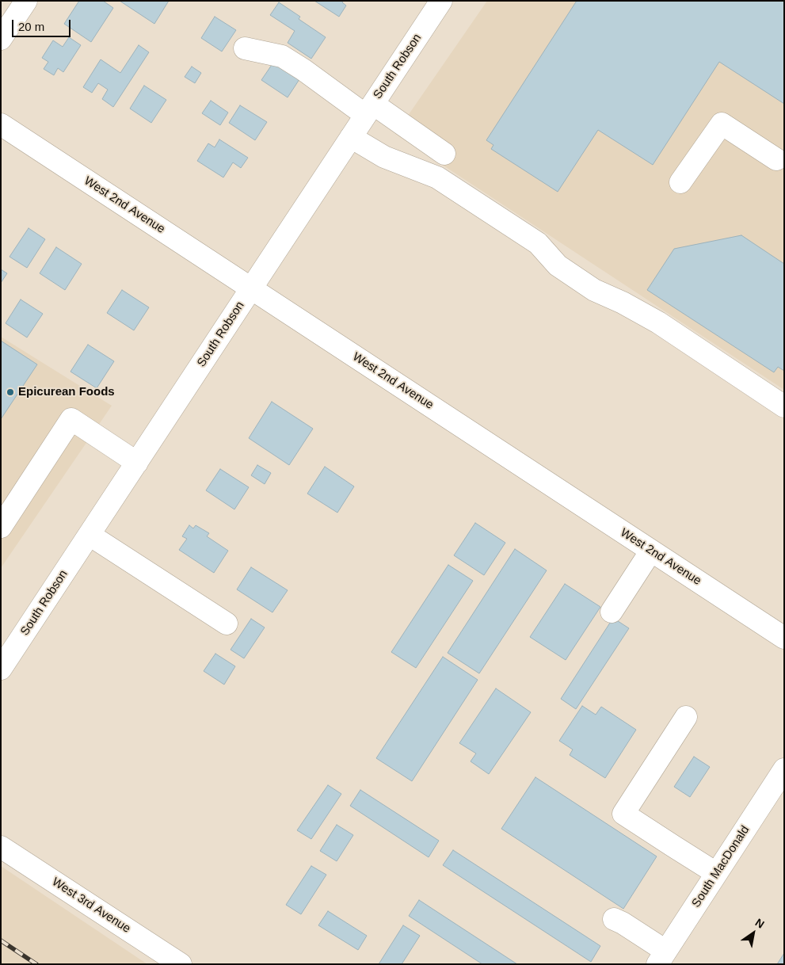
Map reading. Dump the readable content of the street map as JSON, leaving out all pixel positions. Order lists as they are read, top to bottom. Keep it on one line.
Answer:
{"streets":{"street":["South Robson","West 2nd Avenue","South MacDonald","West 3rd Avenue"]},"crossings":[["South Robson","West 2nd Avenue"]],"places":["Epicurean Foods"],"scale_bar":"20 m","north":"top right"}
